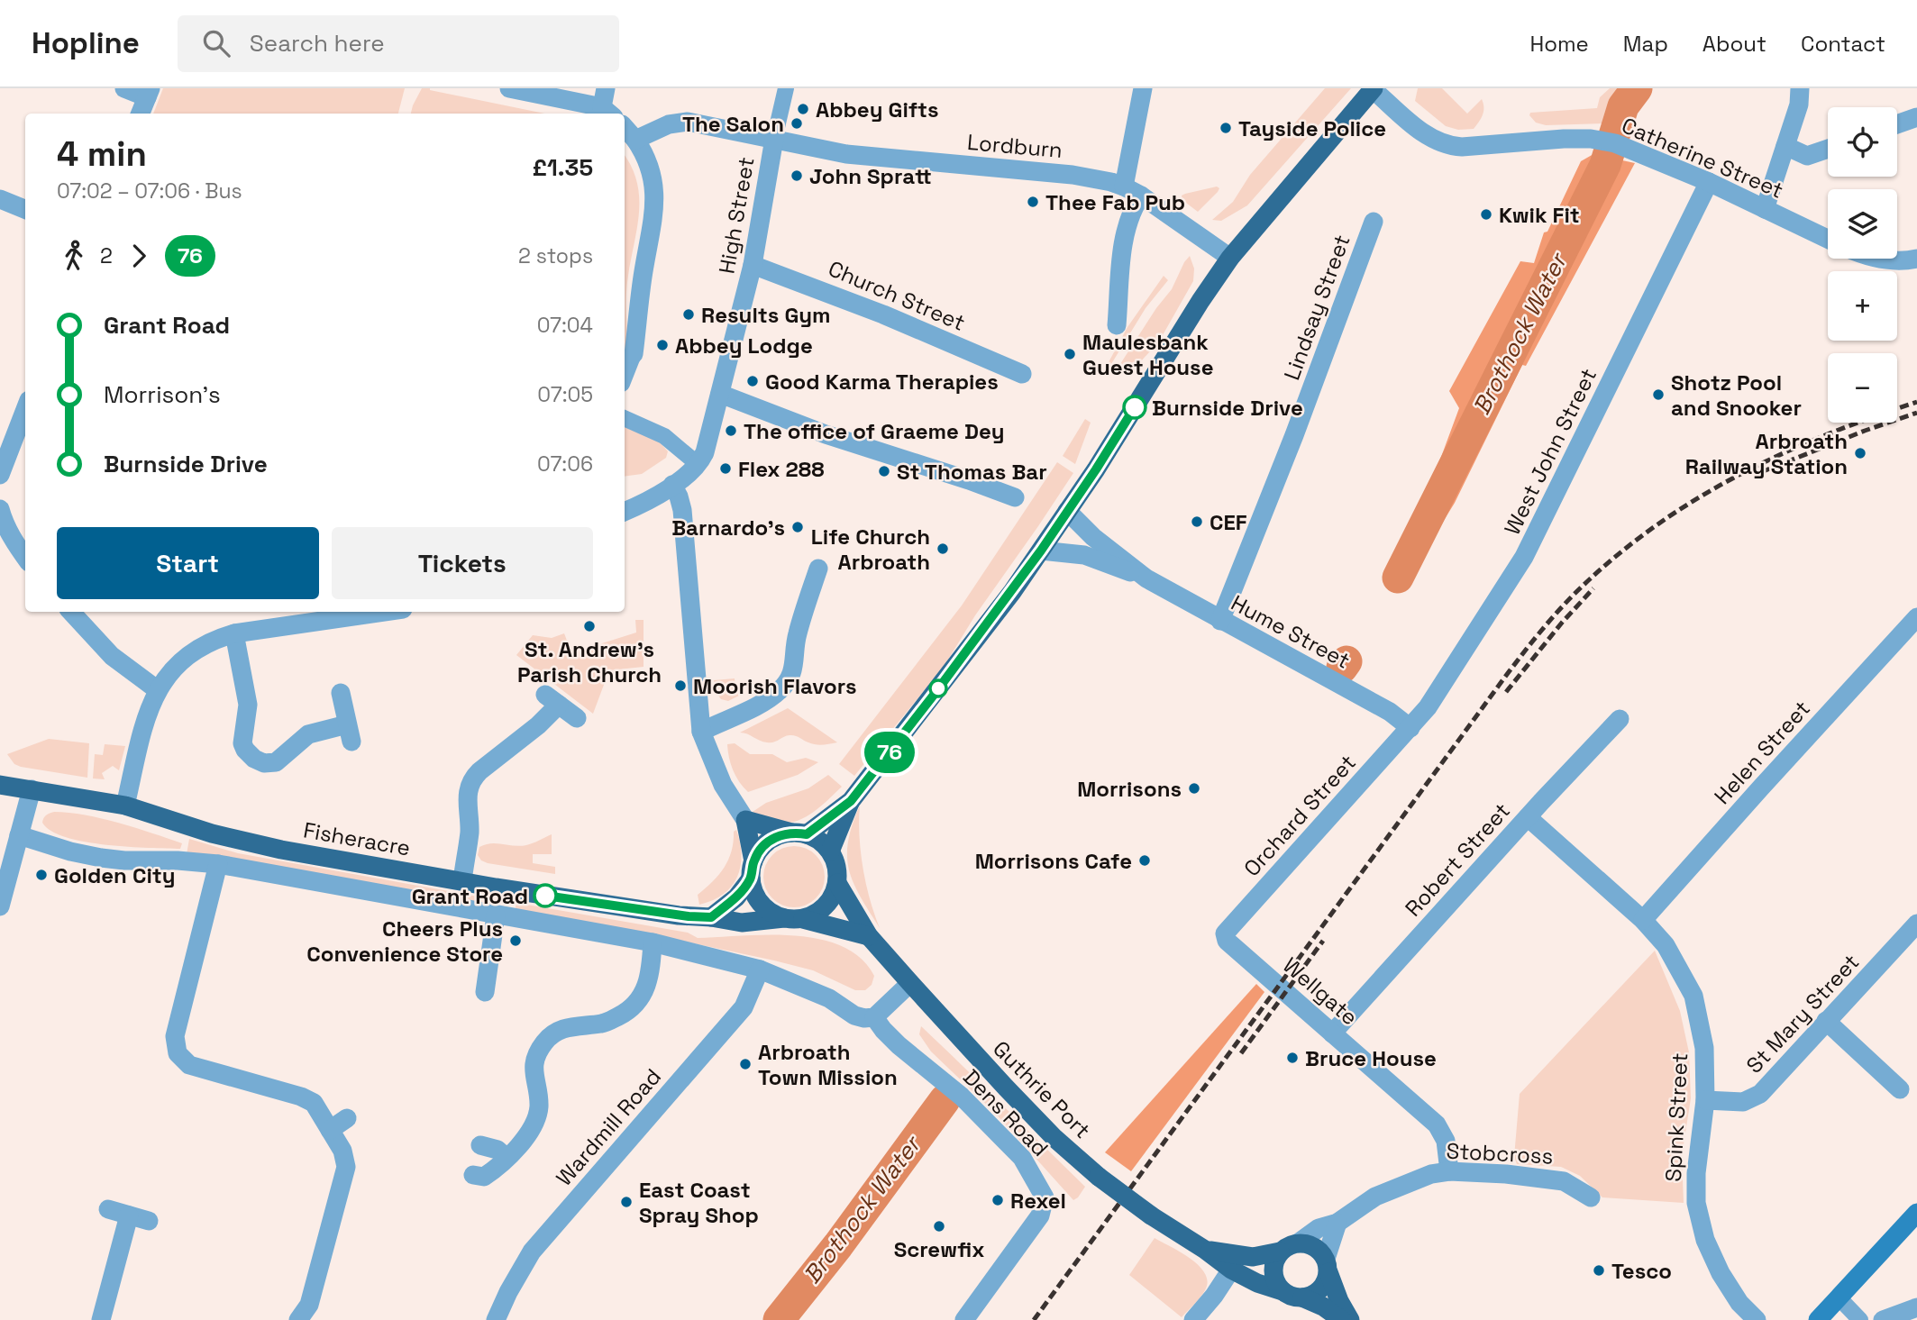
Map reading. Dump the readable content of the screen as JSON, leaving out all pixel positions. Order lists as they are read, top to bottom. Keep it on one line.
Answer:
{"streets":{"main road":["Fisheracre","Guthrie Port"],"street":["Lordburn","Catherine Street","High Street","Church Street","Lindsay Street","West John Street","Hume Street","Helen Street","Orchard Street","Robert Street","Wellgate","St Mary Street","Dens Road","Spink Street","Wardmill Road","Stobcross"]},"crossings":[["Lordburn","High Street"],["Catherine Street","West John Street"],["High Street","Church Street"],["Lindsay Street","Hume Street"],["West John Street","Hume Street"],["West John Street","Orchard Street"],["Hume Street","Orchard Street"],["Helen Street","Spink Street"],["Orchard Street","Wellgate"],["Fisheracre","Guthrie Port"],["Robert Street","Wellgate"],["Robert Street","Spink Street"],["Wellgate","Stobcross"],["St Mary Street","Spink Street"],["Guthrie Port","Stobcross"]],"water":["Brothock Water"],"places":["Abbey Gifts","The Salon","Tayside Police","John Spratt","Thee Fab Pub","Kwik Fit","Results Gym","Abbey Lodge","Maulesbank Guest House","Good Karma Therapies","Shotz Pool and Snooker","Burnside Drive","The office of Graeme Dey","Arbroath Railway Station","Flex 288","St Thomas Bar","CEF","Barnardo's","Life Church Arbroath","St. Andrew's Parish Church","Moorish Flavors","Morrisons","Morrisons Cafe","Golden City","Grant Road","Cheers Plus Convenience Store","Bruce House","Arbroath Town Mission","Rexel","East Coast Spray Shop","Screwfix","Tesco"],"lines":["bus line 76"],"page":{"header":"Hopline","search":"Search here","nav":["Home","Map","About","Contact"],"on_map":"76","map_buttons":["+","−"],"heading":["4 min","07:02 – 07:06 · Bus","£1.35"],"legs":["2","76","2 stops"],"list":[{"name":"Grant Road","value":"07:04"},{"name":"Morrison's","value":"07:05"},{"name":"Burnside Drive","value":"07:06"}],"buttons":["Start","Tickets"]}}
